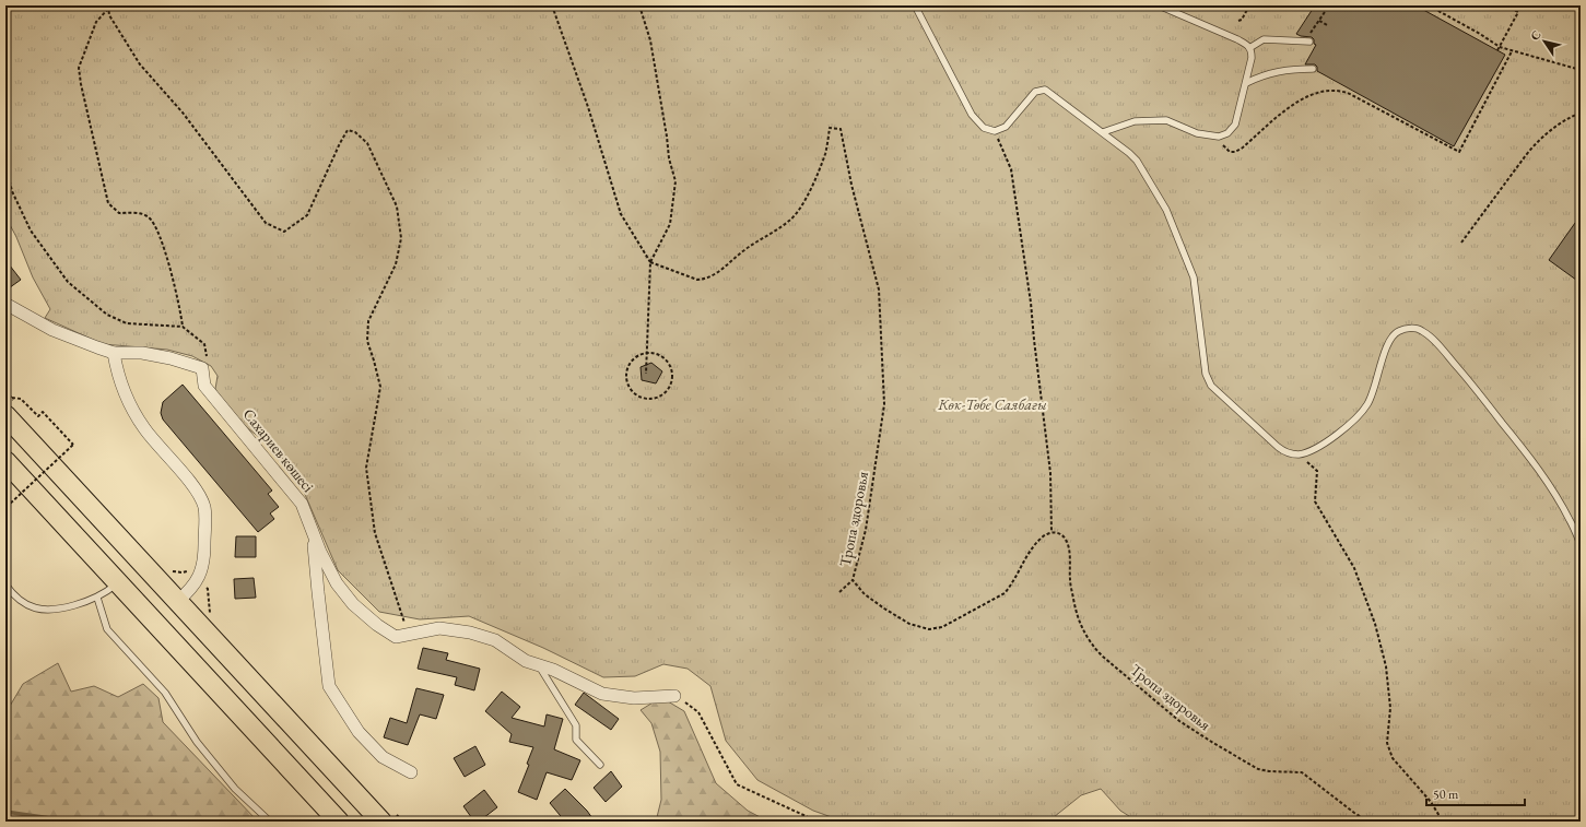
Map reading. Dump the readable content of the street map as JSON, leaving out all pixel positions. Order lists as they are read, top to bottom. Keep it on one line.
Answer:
{"streets":{"street":["Сахариев көшесі"],"path":["Тропа здоровья"]},"parks":["Көк-Төбе Саябағы"],"scale_bar":"50 m","north":"top left"}
